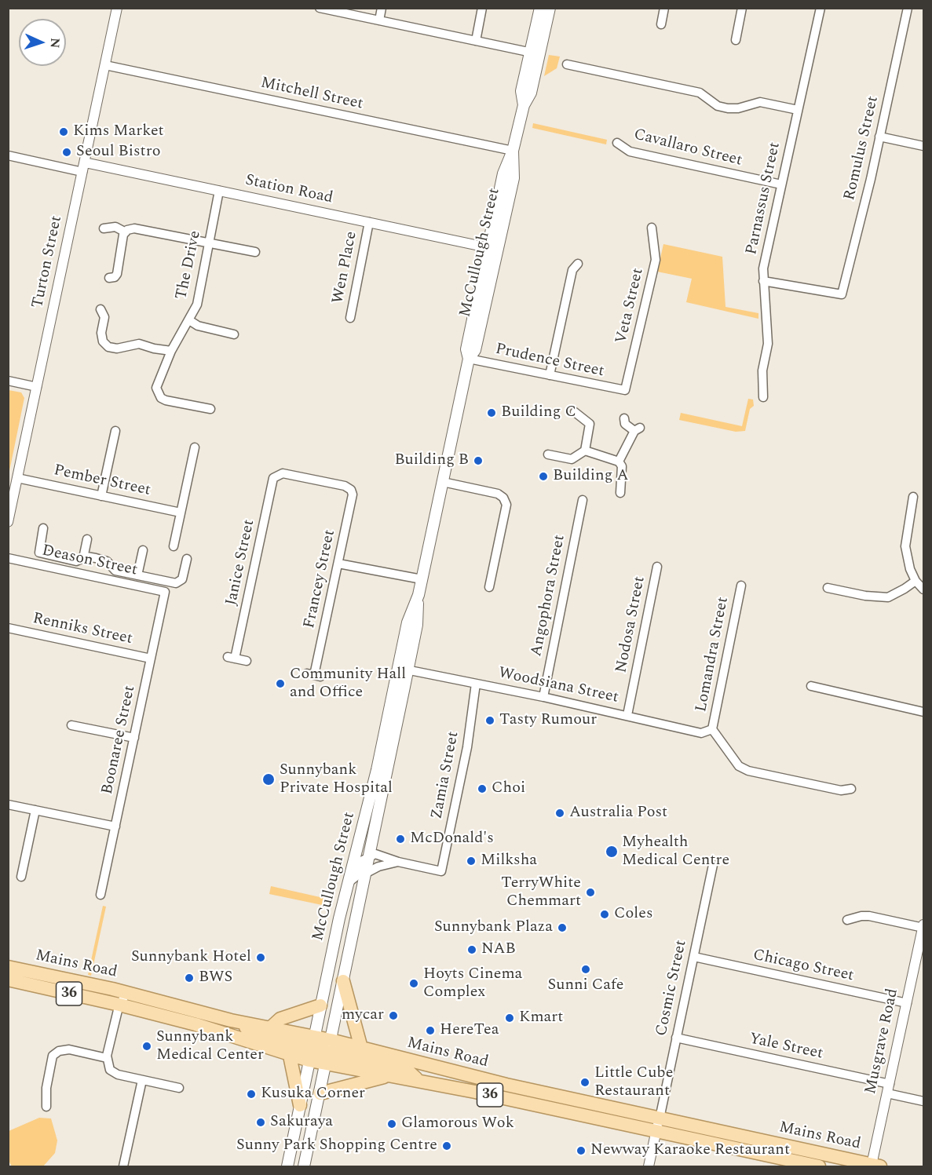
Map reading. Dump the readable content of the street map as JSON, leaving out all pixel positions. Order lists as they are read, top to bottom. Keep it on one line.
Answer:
{"streets":{"main road":["McCullough Street","Mains Road","36"],"street":["Mitchell Street","Cavallaro Street","Romulus Street","Station Road","Parnassus Street","Turton Street","The Drive","Wen Place","Veta Street","Prudence Street","Pember Street","Deason Street","Janice Street","Francey Street","Angophora Street","Nodosa Street","Renniks Street","Lomandra Street","Woodsiana Street","Boonaree Street","Zamia Street","Chicago Street","Cosmic Street","Musgrave Road","Yale Street"]},"crossings":[["Mitchell Street","McCullough Street"],["Mitchell Street","Turton Street"],["Cavallaro Street","Parnassus Street"],["Romulus Street","Parnassus Street"],["Station Road","McCullough Street"],["Station Road","Turton Street"],["Station Road","The Drive"],["Station Road","Wen Place"],["McCullough Street","Prudence Street"],["McCullough Street","Woodsiana Street"],["McCullough Street","Mains Road"],["Turton Street","Pember Street"],["Veta Street","Prudence Street"],["Deason Street","Boonaree Street"],["Janice Street","Francey Street"],["Angophora Street","Woodsiana Street"],["Nodosa Street","Woodsiana Street"],["Renniks Street","Boonaree Street"],["Lomandra Street","Woodsiana Street"],["Woodsiana Street","Zamia Street"],["Mains Road","Cosmic Street"],["Mains Road","Musgrave Road"],["Chicago Street","Cosmic Street"],["Chicago Street","Musgrave Road"],["Cosmic Street","Yale Street"],["Musgrave Road","Yale Street"]],"places":["Kims Market","Seoul Bistro","Building C","Building B","Building A","Community Hall and Office","Tasty Rumour","Sunnybank Private Hospital","Choi","Australia Post","McDonald's","Myhealth Medical Centre","Milksha","TerryWhite Chemmart","Coles","Sunnybank Plaza","NAB","Sunnybank Hotel","Sunni Cafe","BWS","Hoyts Cinema Complex","mycar","Kmart","HereTea","Sunnybank Medical Center","Little Cube Restaurant","Kusuka Corner","Sakuraya","Glamorous Wok","Sunny Park Shopping Centre","Newway Karaoke Restaurant"],"north":"right"}
